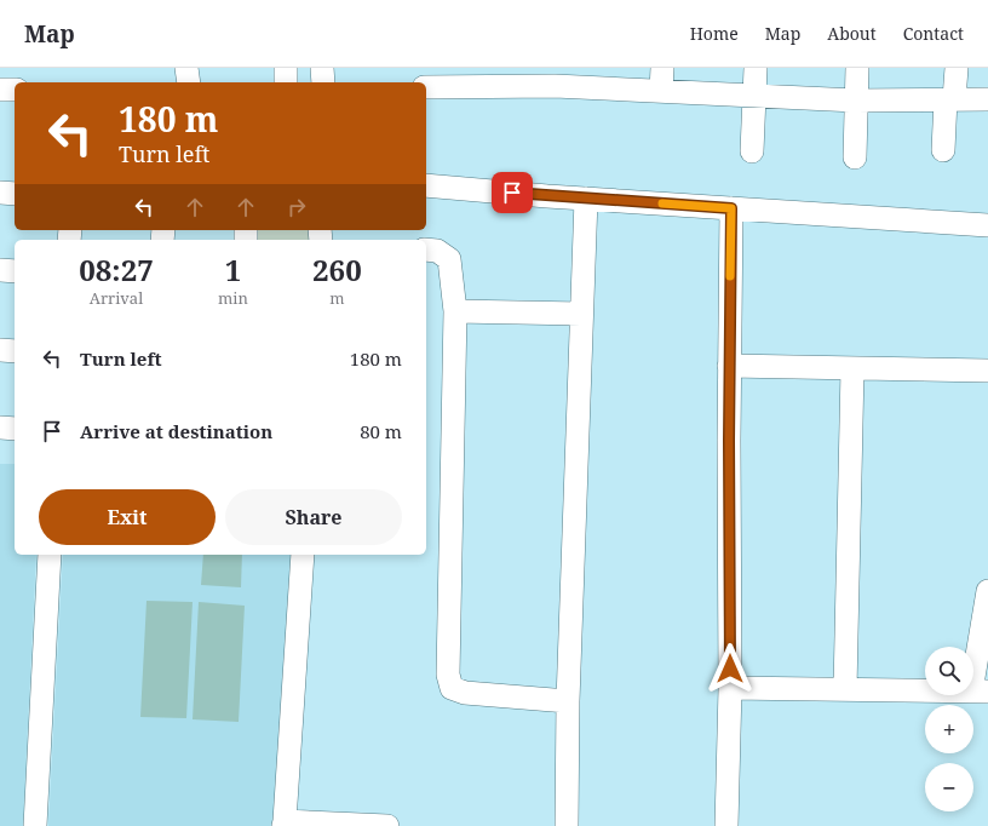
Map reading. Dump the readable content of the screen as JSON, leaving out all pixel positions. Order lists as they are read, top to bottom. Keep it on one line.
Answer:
{"page":{"header":"Map","nav":["Home","Map","About","Contact"],"turn":["180 m","Turn left"],"eta":["08:27","Arrival","1","min","260","m"],"list":[{"name":"Turn left","value":"180 m"},{"name":"Arrive at destination","value":"80 m"}],"buttons":["Exit","Share"],"map_buttons":["+","−"]}}
